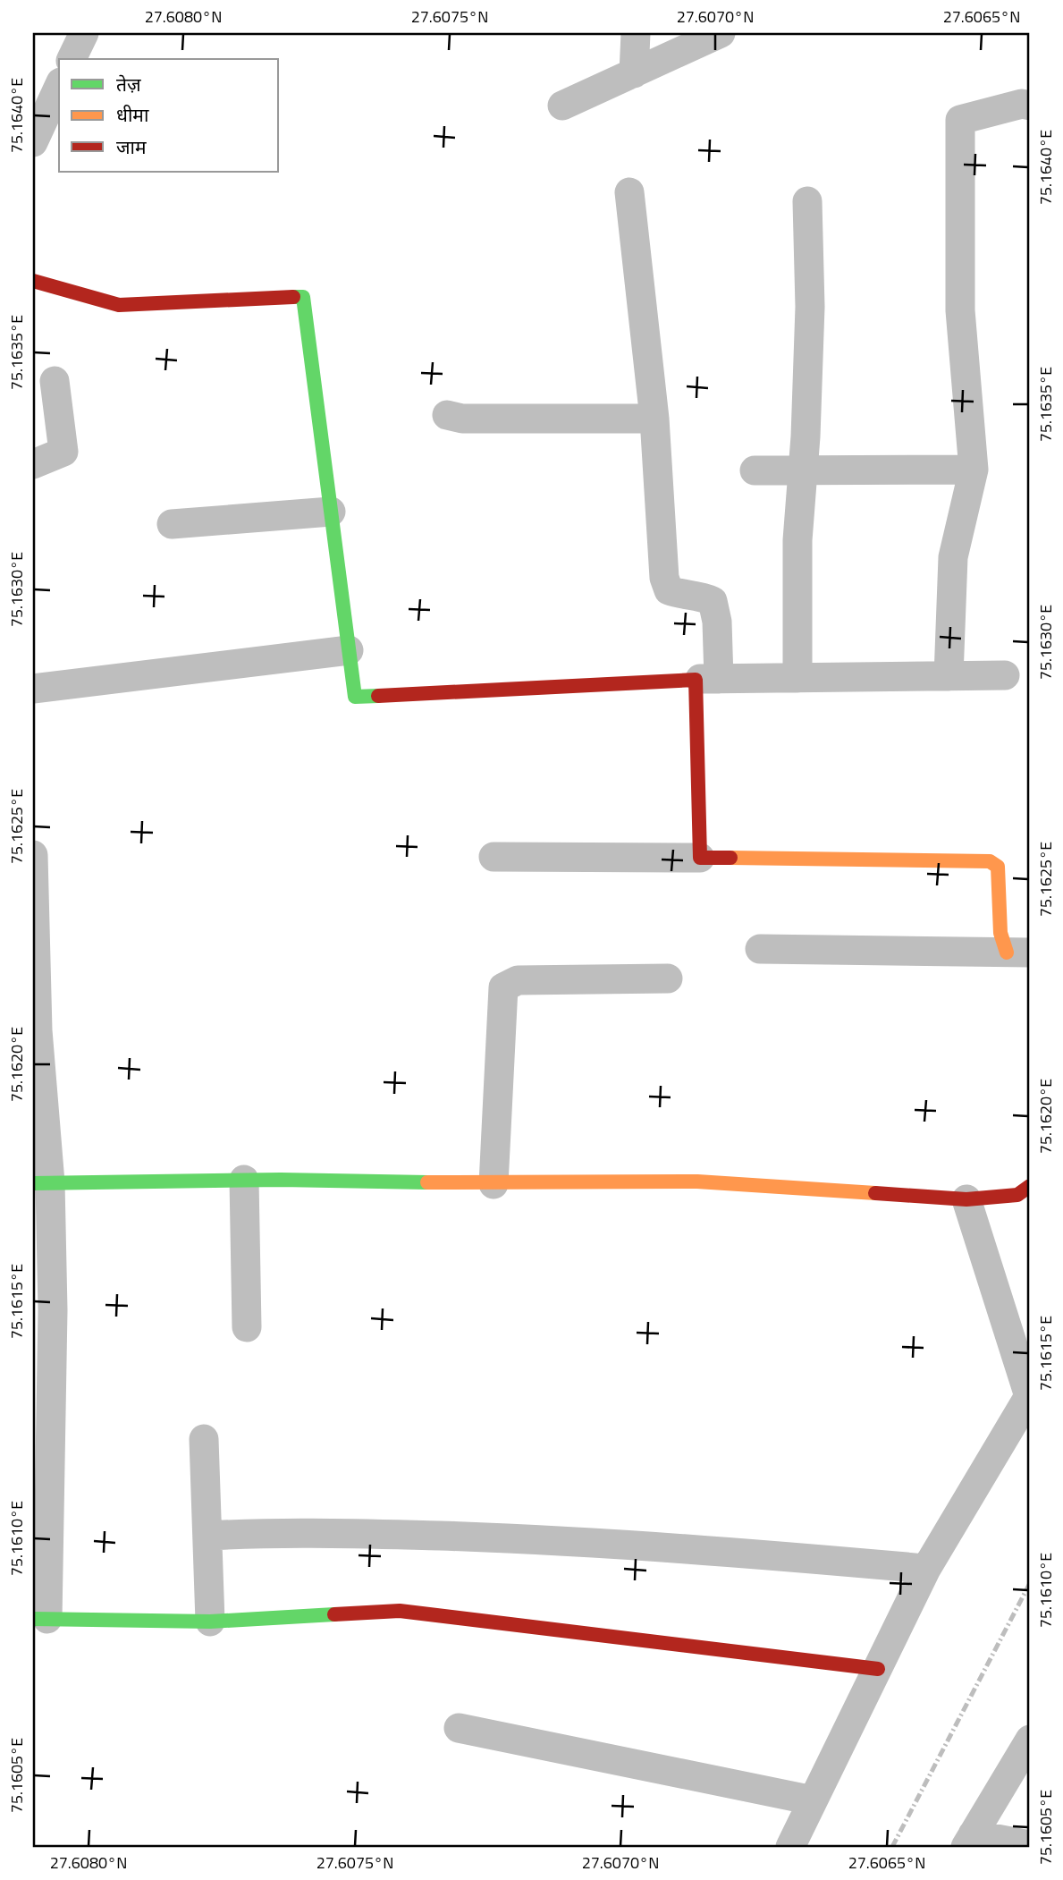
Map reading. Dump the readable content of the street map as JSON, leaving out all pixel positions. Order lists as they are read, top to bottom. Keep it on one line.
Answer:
{"legend":["तेज़","धीमा","जाम"],"coordinates":["27.6080°N","27.6075°N","27.6070°N","27.6065°N","75.1640°E","75.1635°E","75.1630°E","75.1625°E","75.1620°E","75.1615°E","75.1610°E","75.1605°E"]}
